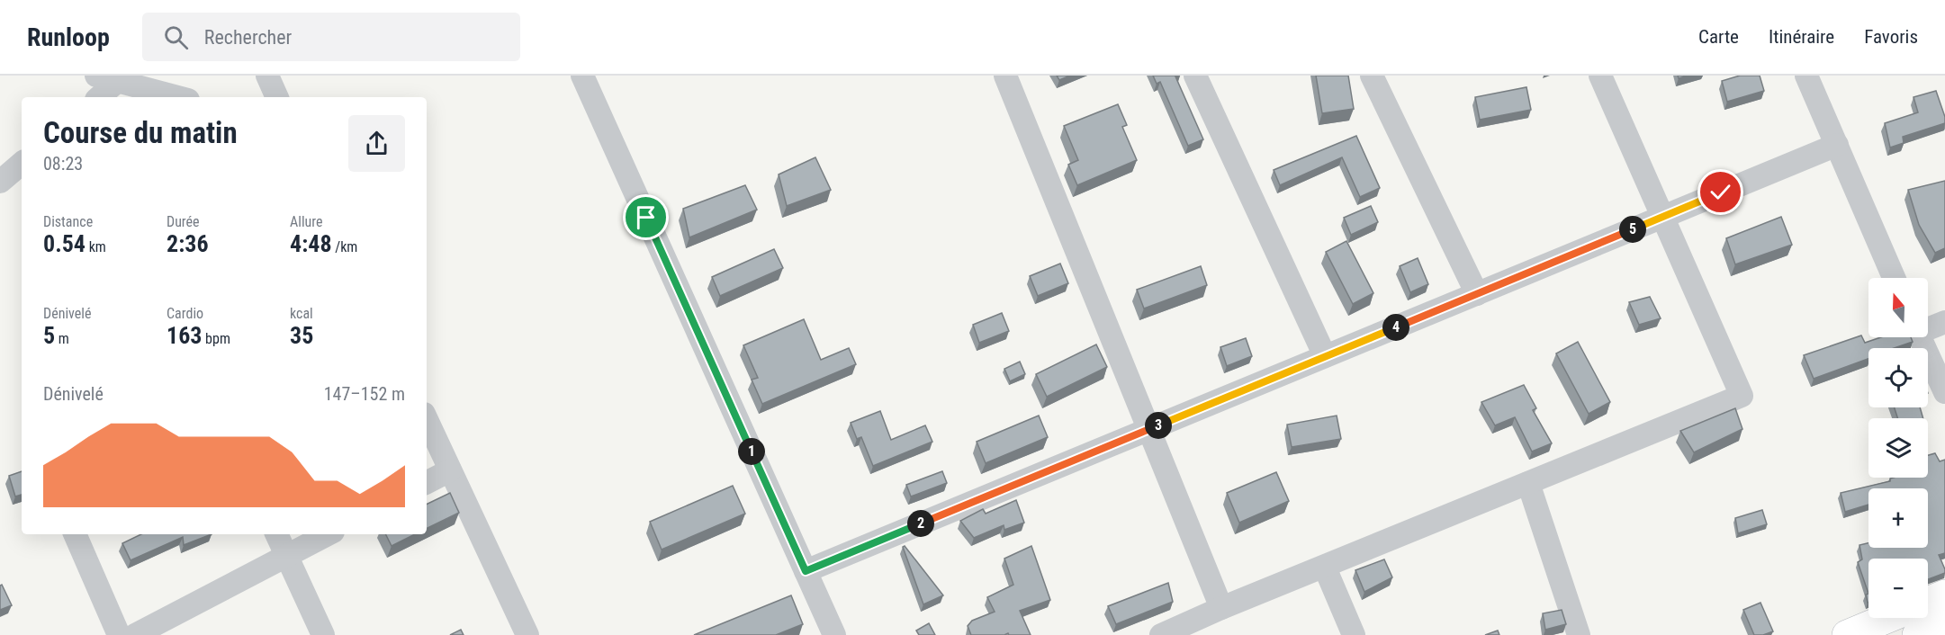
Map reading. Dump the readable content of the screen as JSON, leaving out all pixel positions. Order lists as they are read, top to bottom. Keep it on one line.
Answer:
{"north":"top","page":{"header":"Runloop","search":"Rechercher","nav":["Carte","Itinéraire","Favoris"],"heading":["Course du matin","08:23"],"stats":[["Distance","0.54 km"],["Durée","2:36"],["Allure","4:48 /km"],["Dénivelé","5 m"],["Cardio","163 bpm"],["kcal","35"]],"pins":["5","4","3","1","2"],"map_buttons":["+","−"],"chart":["Dénivelé","147–152 m"]}}
